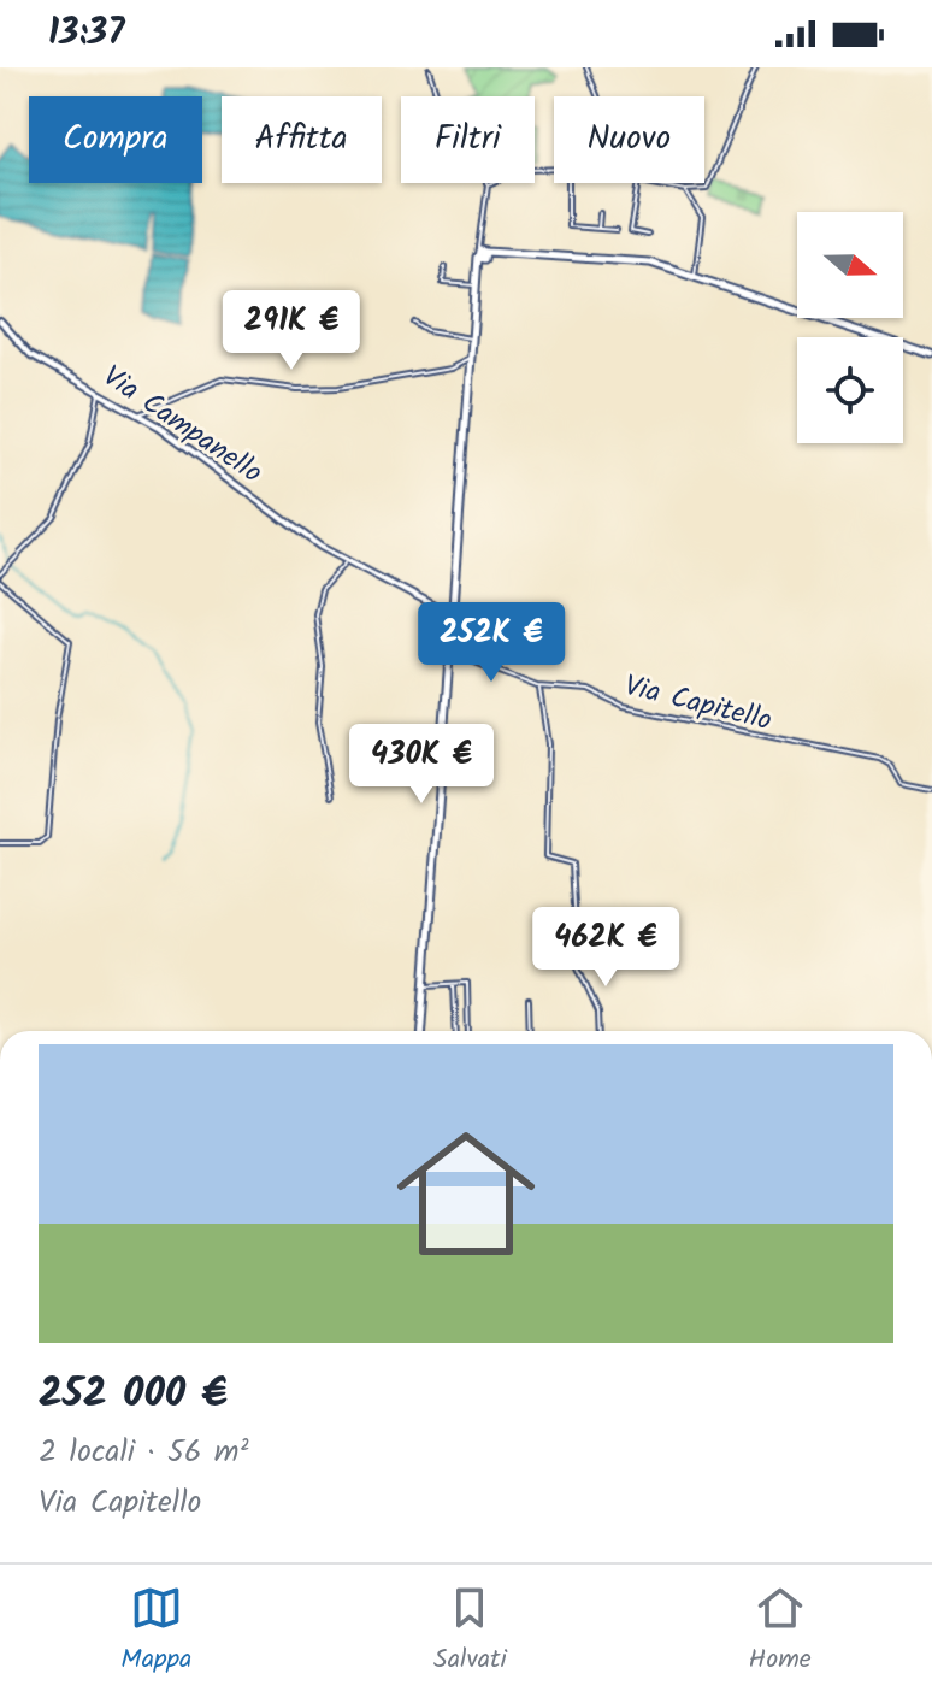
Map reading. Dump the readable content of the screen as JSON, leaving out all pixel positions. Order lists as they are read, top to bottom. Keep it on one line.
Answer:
{"streets":{"street":["Via Campanello","Via Capitello"]},"north":"right","page":{"status":"13:37","chip":["Compra","Affitta","Filtri","Nuovo"],"price":["291K €","252K €","430K €","462K €"],"list":[{"name":"252 000 €","note":"2 locali · 56 m² · Via Capitello"}],"tabs":["Mappa","Salvati","Home"]}}
